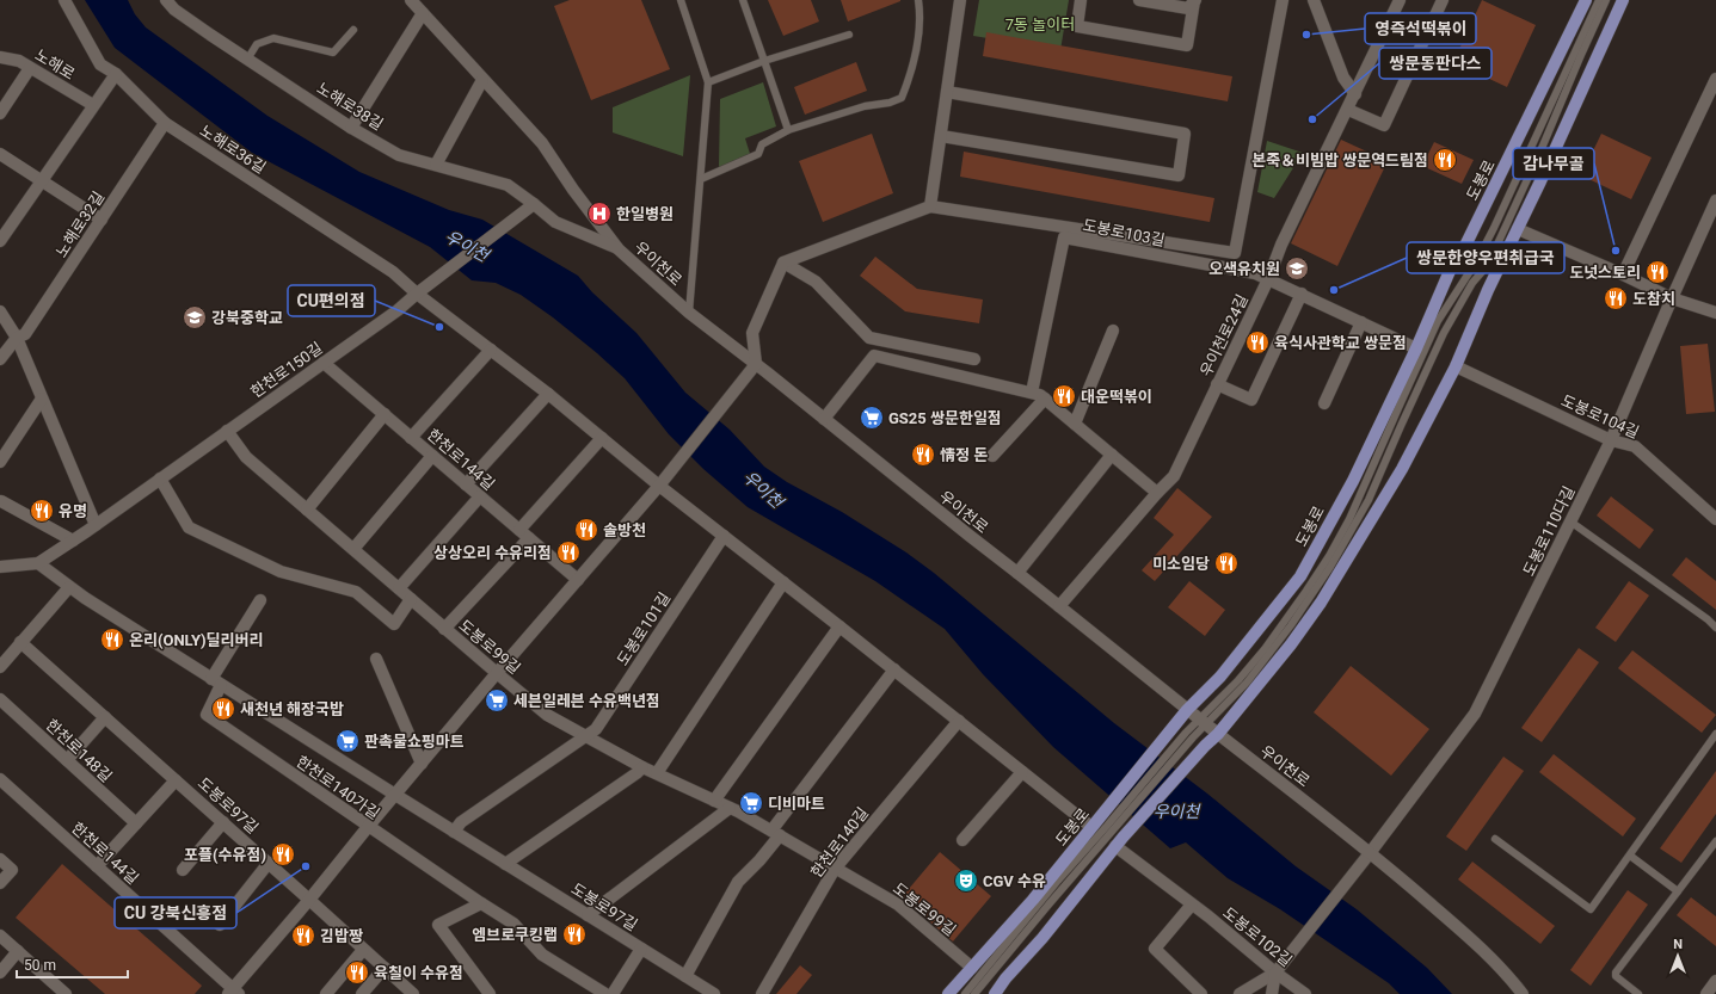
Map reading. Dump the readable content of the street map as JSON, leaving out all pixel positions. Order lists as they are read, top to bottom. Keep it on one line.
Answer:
{"streets":{"main road":["도봉로"],"street":["노해로","노해로38길","노해로36길","노해로32길","도봉로103길","우이천로","우이천로24길","한천로150길","도봉로104길","한천로144길","도봉로110다길","도봉로101길","도봉로99길","한천로148길","한천로140가길","도봉로97길","한천로140길","도봉로102길"]},"crossings":[["노해로38길","한천로150길"],["노해로36길","노해로32길"],["노해로36길","한천로150길"],["도봉로","도봉로103길"],["도봉로","우이천로"],["도봉로","도봉로99길"],["도봉로","도봉로102길"],["도봉로103길","우이천로24길"],["우이천로","우이천로24길"],["우이천로","한천로144길"],["우이천로","도봉로110다길"],["한천로150길","한천로144길"],["한천로150길","도봉로99길"],["한천로150길","도봉로97길"],["도봉로104길","도봉로110다길"],["한천로144길","도봉로99길"],["한천로144길","한천로140가길"],["한천로144길","도봉로97길"],["도봉로110다길","도봉로102길"],["도봉로101길","도봉로99길"],["도봉로99길","한천로140길"],["한천로140가길","도봉로97길"]],"water":["우이천"],"parks":["7동 놀이터"],"places":{"other":["영즉석떡볶이","쌍문동판다스","감나무골","쌍문한양우편취급국","CU편의점","CU 강북신흥점"],"restaurant":["본죽＆비빔밥 쌍문역드림점","도넛스토리","도참치","육식사관학교 쌍문점","대운떡볶이","情정 돈","유명","솔방천","상상오리 수유리점","미소임당","온리(ONLY)딜리버리","새천년 해장국밥","포플(수유점)","엠브로쿠킹랩","김밥짱","육칠이 수유점"],"hospital":["한일병원"],"school or university":["오색유치원","강북중학교"],"supermarket":["GS25 쌍문한일점","세븐일레븐 수유백년점","판촉물쇼핑마트","디비마트"],"theatre":["CGV 수유"]},"scale_bar":"50 m","north":"top"}
